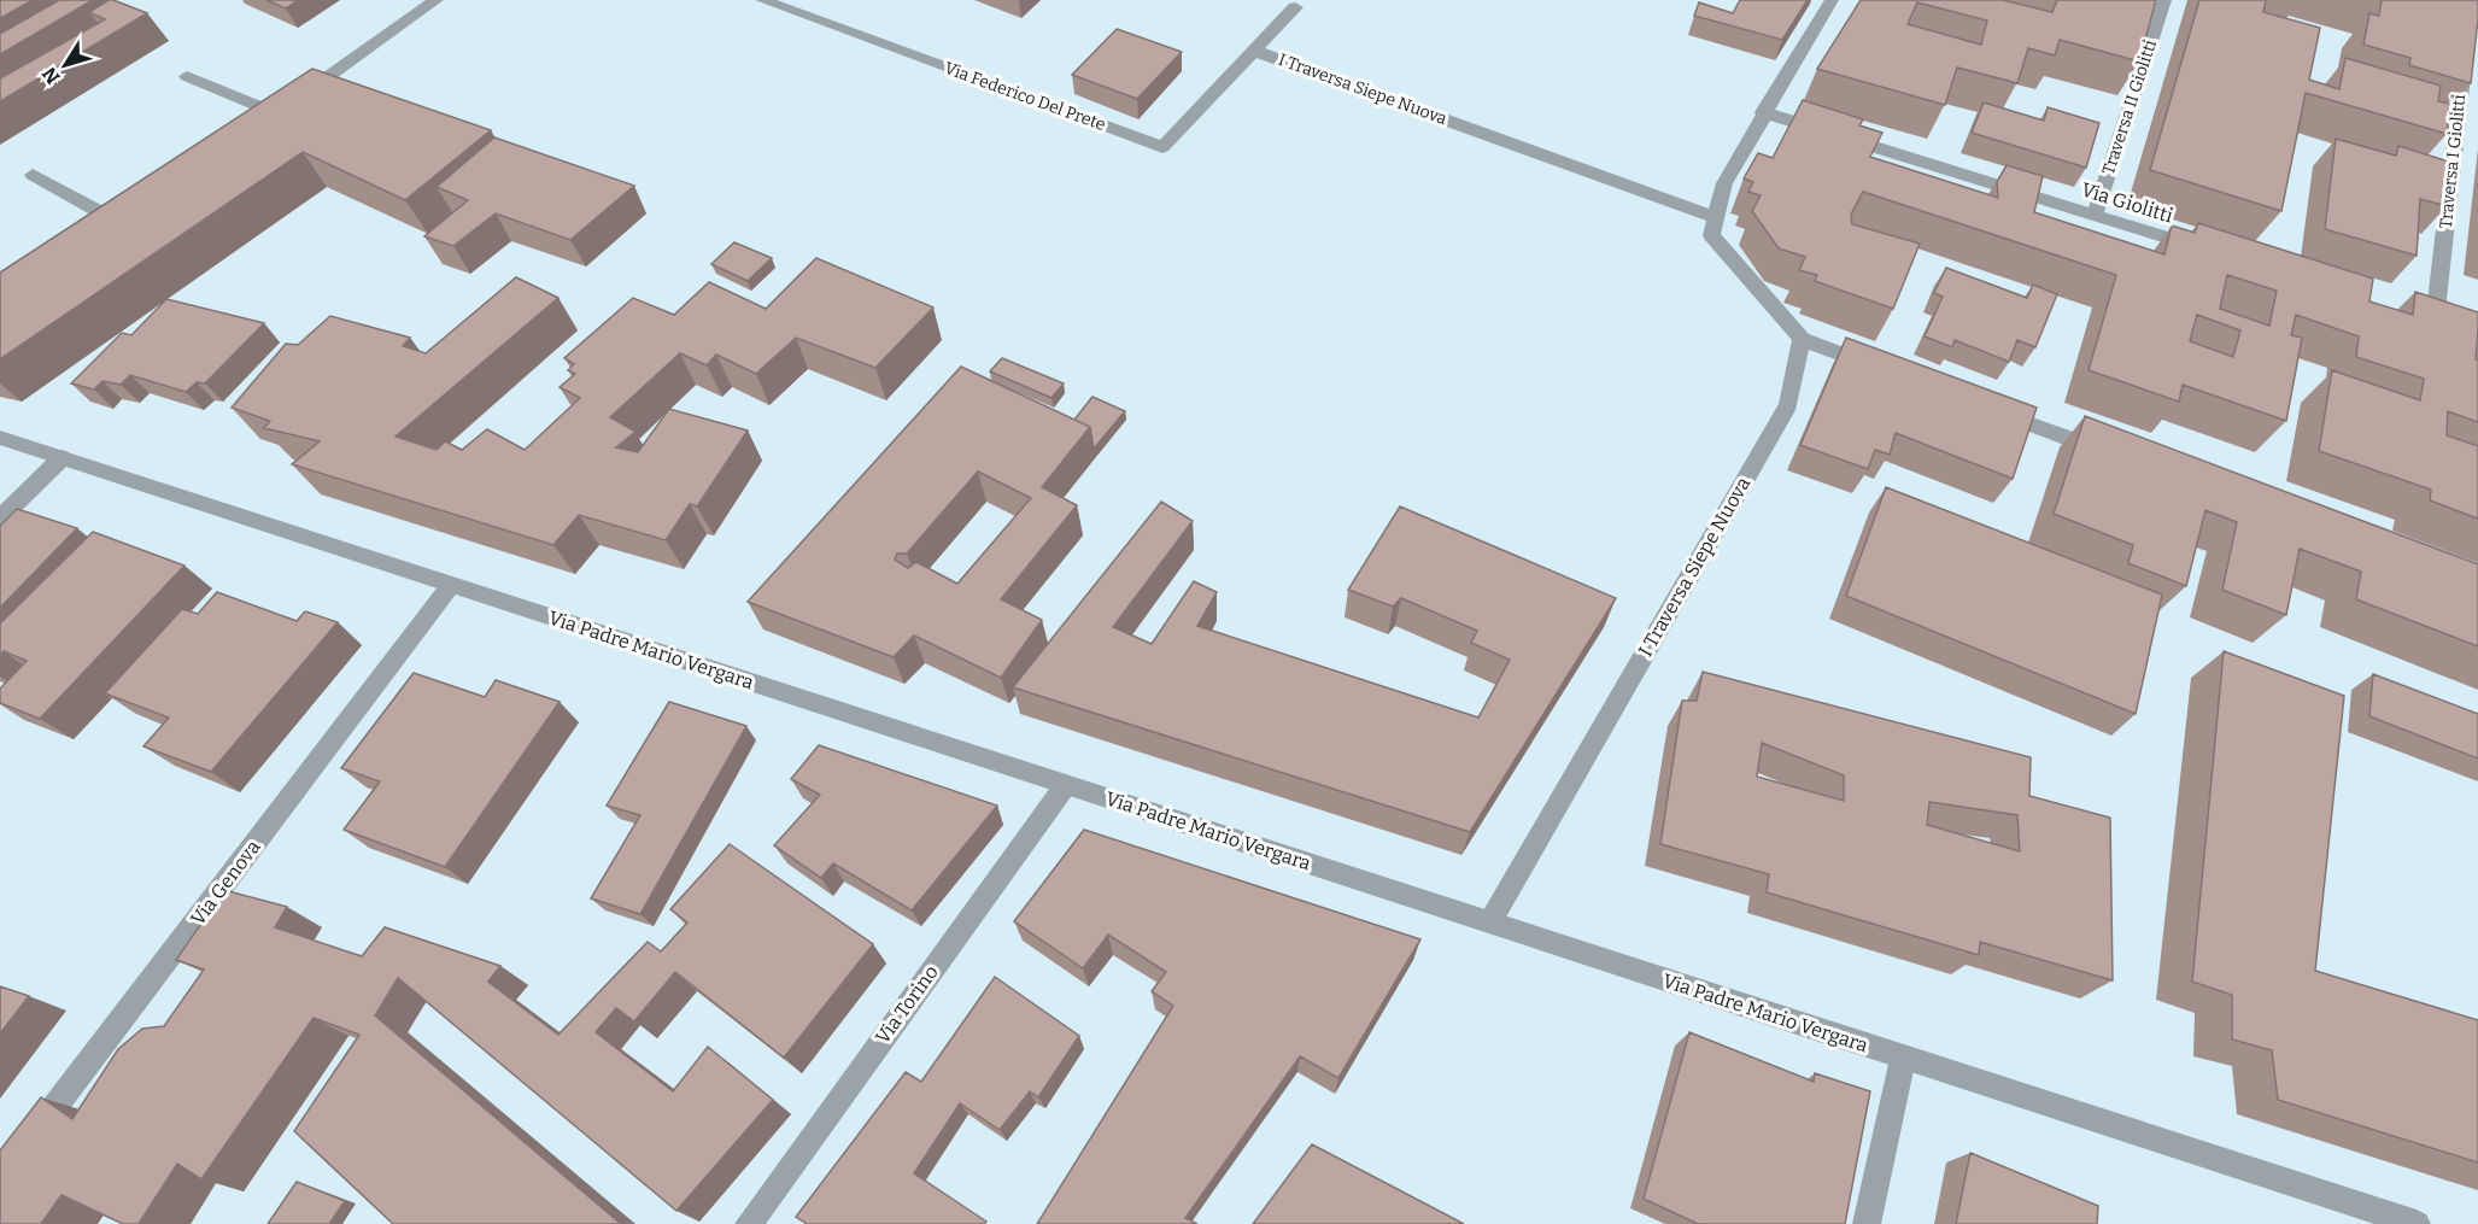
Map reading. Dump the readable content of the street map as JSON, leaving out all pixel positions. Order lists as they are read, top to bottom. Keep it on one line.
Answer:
{"streets":{"street":["I Traversa Siepe Nuova","Via Federico Del Prete","Traversa II Giolitti","Traversa I Giolitti","Via Giolitti","Via Padre Mario Vergara","Via Genova","Via Torino"]},"crossings":[["I Traversa Siepe Nuova","Via Federico Del Prete"],["I Traversa Siepe Nuova","Via Padre Mario Vergara"],["Traversa II Giolitti","Via Giolitti"],["Via Padre Mario Vergara","Via Genova"],["Via Padre Mario Vergara","Via Torino"]],"north":"bottom left"}
